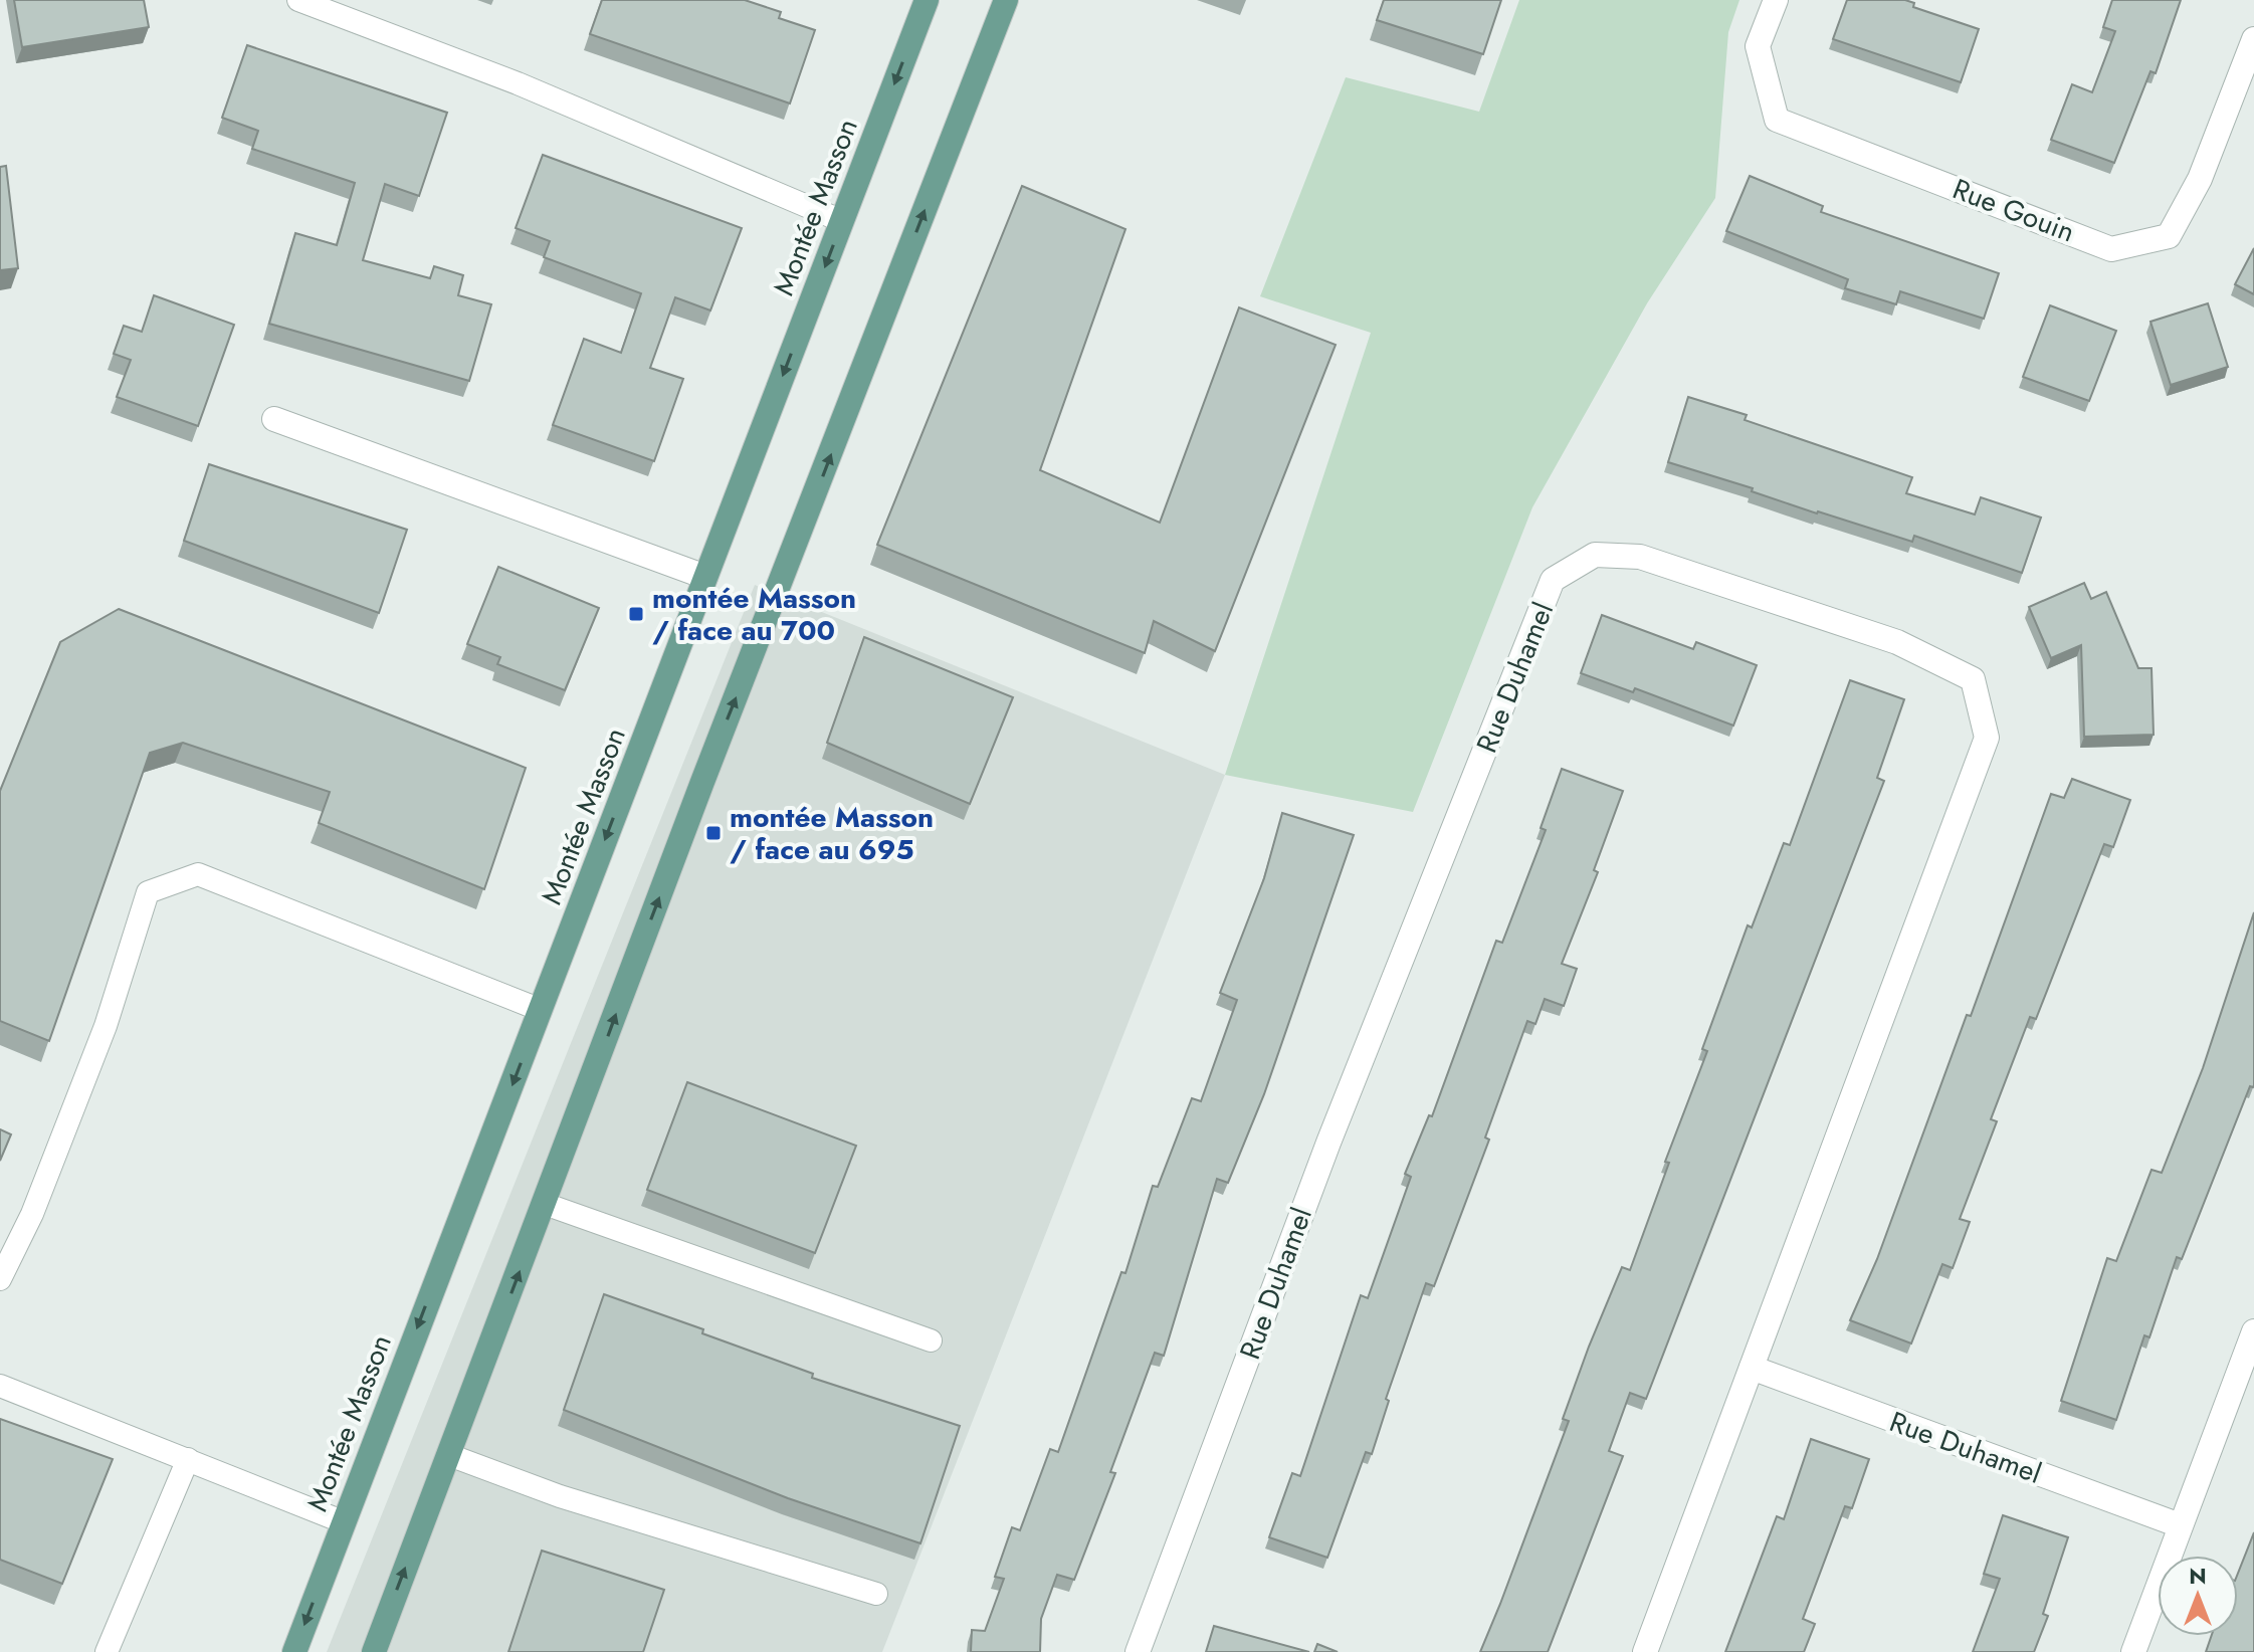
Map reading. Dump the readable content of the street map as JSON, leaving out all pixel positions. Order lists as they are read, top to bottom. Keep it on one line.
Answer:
{"streets":{"main road":["Montée Masson"],"street":["Rue Gouin","Rue Duhamel"]},"places":{"transit":["montée Masson / face au 700","montée Masson / face au 695"]},"north":"top"}
